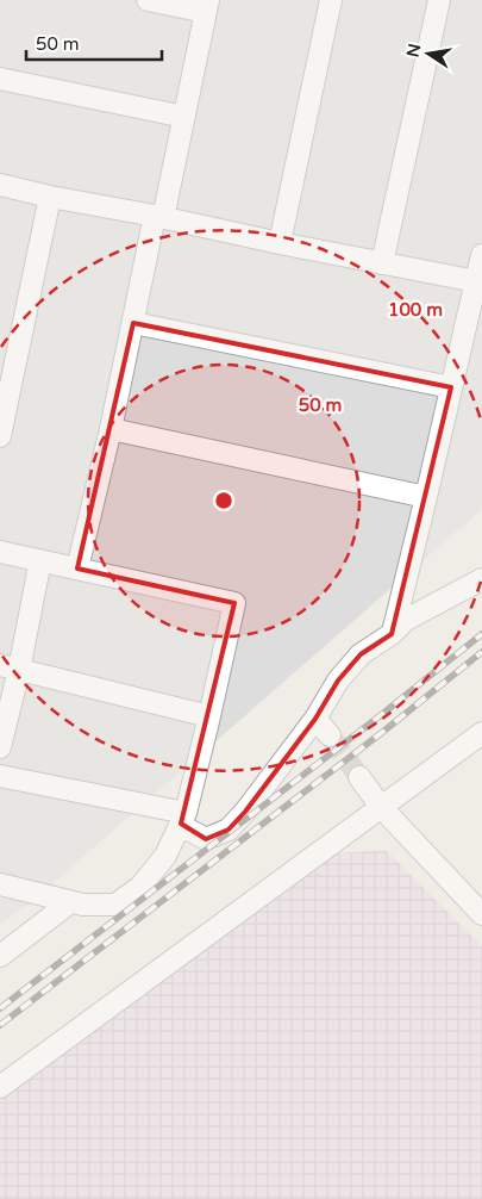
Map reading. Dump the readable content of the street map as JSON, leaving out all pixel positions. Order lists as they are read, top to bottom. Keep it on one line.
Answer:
{"scale_bar":"50 m","north":"left","rings":["100 m","50 m"]}
